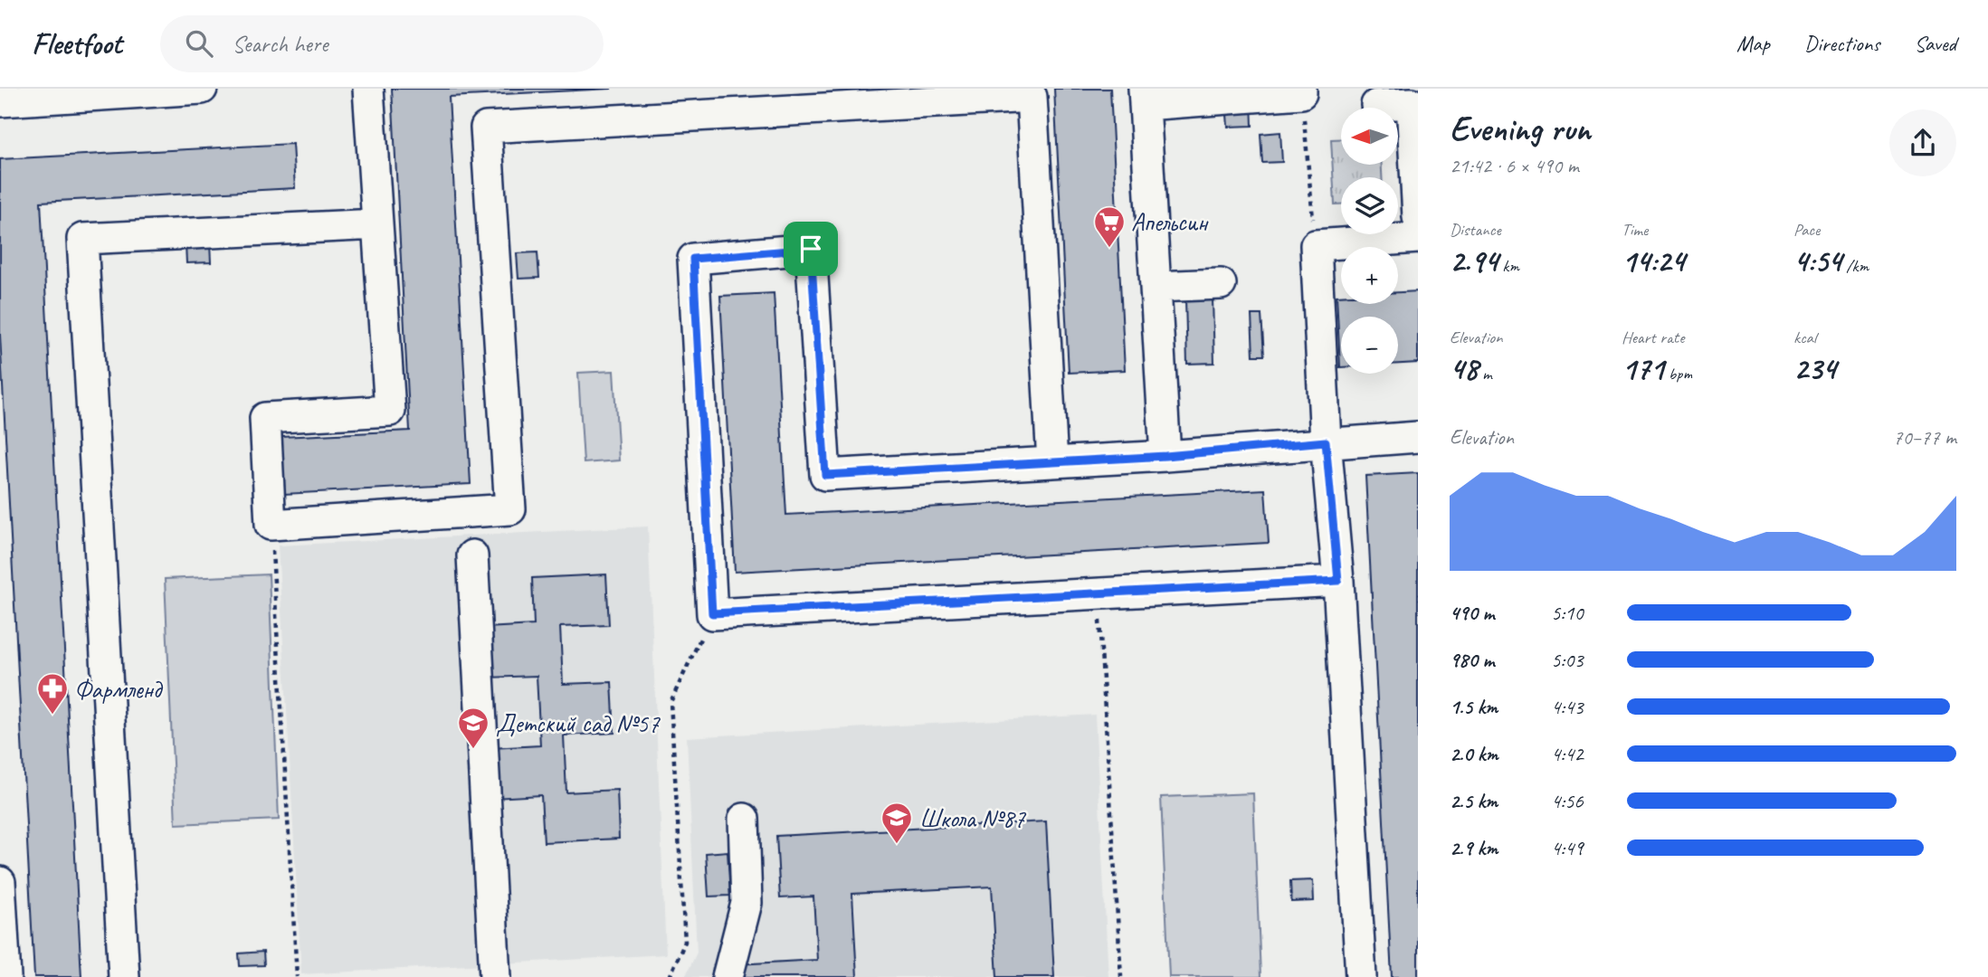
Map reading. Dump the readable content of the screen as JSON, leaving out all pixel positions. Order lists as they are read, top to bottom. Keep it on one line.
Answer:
{"places":{"supermarket":["Апельсин"],"pharmacy":["Фармленд"],"school or university":["Детский сад №57","Школа №87"]},"north":"left","page":{"header":"Fleetfoot","search":"Search here","nav":["Map","Directions","Saved"],"heading":["Evening run","21:42 · 6 × 490 m"],"map_buttons":["+","−"],"stats":[["Distance","2.94 km"],["Time","14:24"],["Pace","4:54 /km"],["Elevation","48 m"],["Heart rate","171 bpm"],["kcal","234"]],"chart":["Elevation","70–77 m"],"list":[{"name":"490 m","note":"5:10"},{"name":"980 m","note":"5:03"},{"name":"1.5 km","note":"4:43"},{"name":"2.0 km","note":"4:42"},{"name":"2.5 km","note":"4:56"},{"name":"2.9 km","note":"4:49"}]}}
